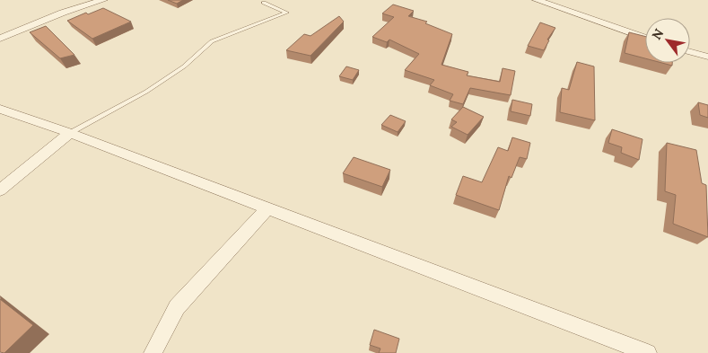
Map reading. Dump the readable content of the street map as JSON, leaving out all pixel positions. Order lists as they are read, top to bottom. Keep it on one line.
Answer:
{"north":"top left"}
